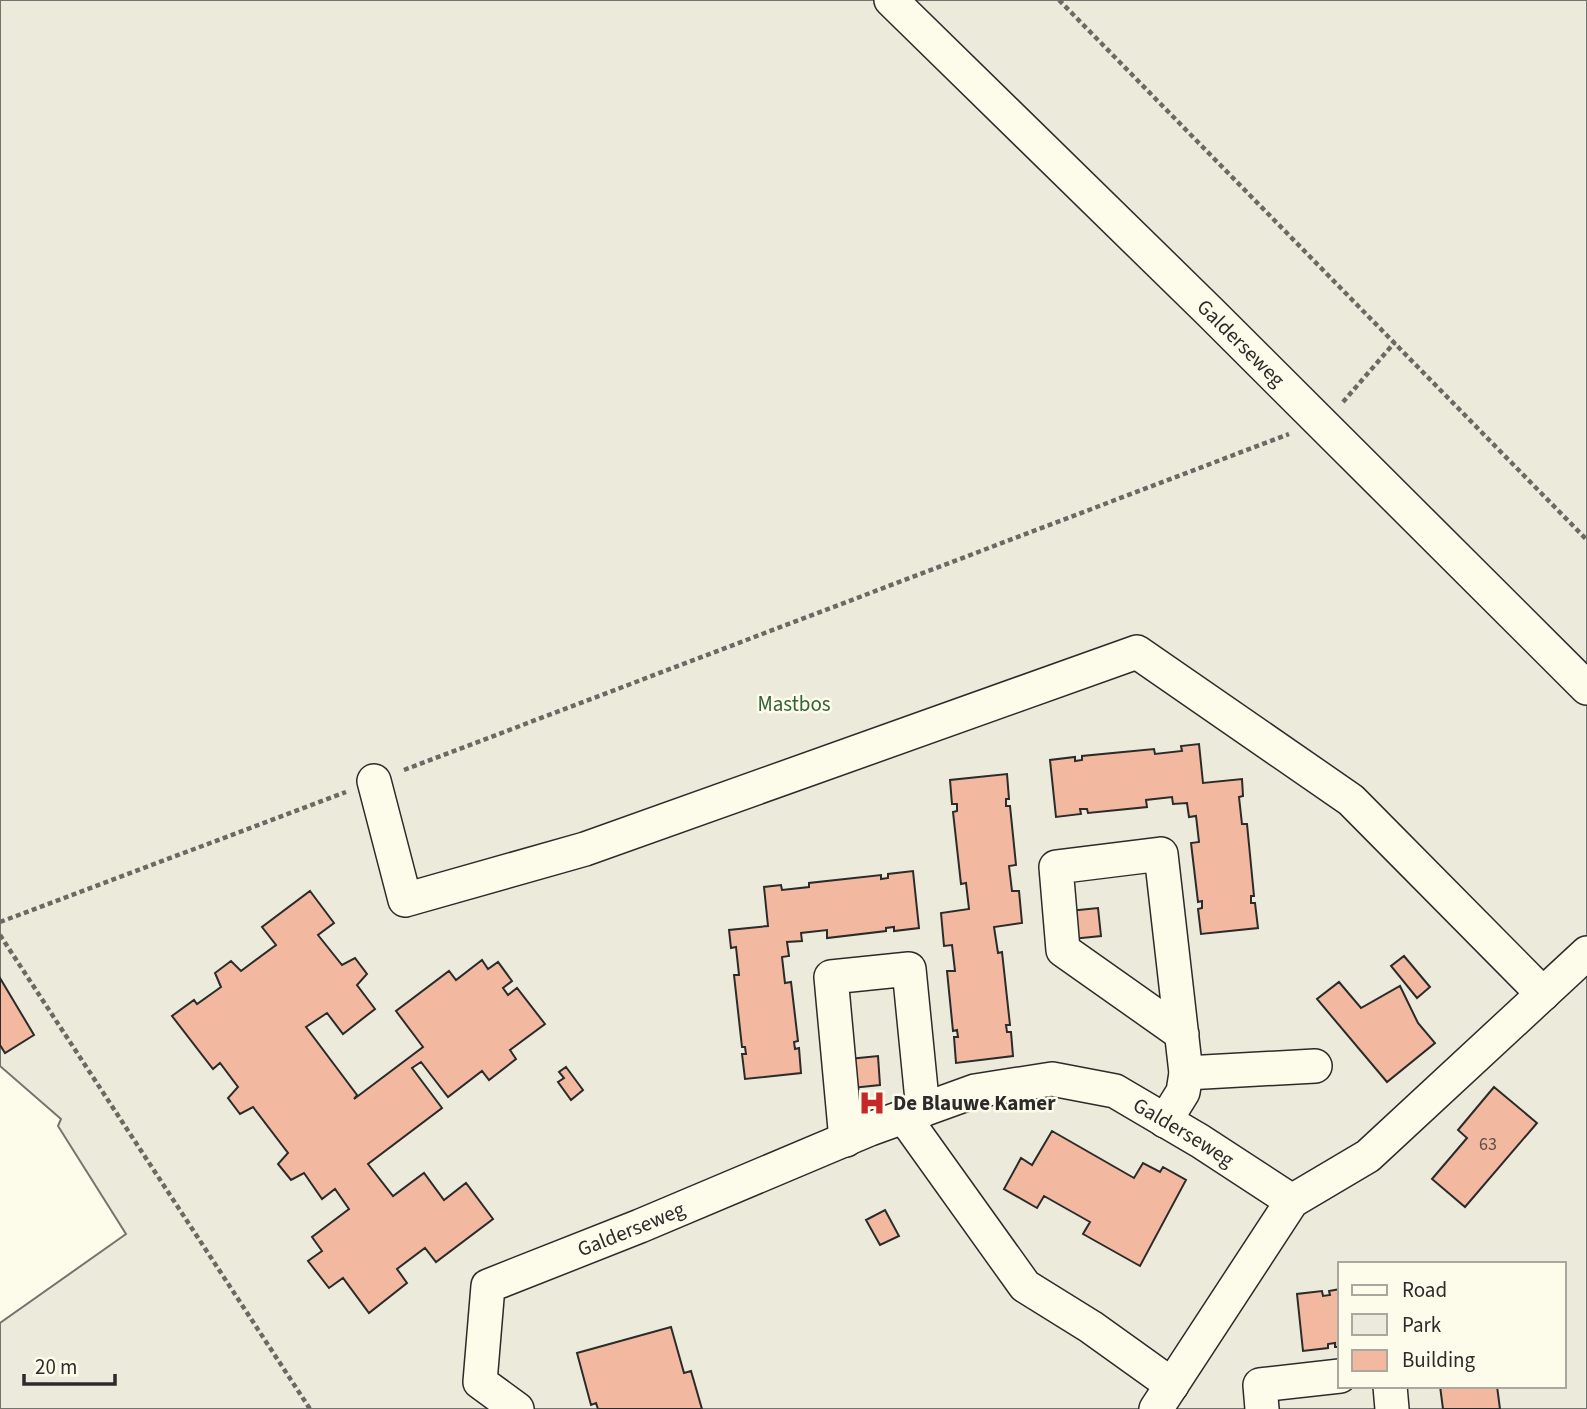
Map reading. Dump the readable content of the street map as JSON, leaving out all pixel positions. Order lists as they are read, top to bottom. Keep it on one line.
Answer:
{"streets":{"street":["Galderseweg"]},"parks":["Mastbos"],"places":{"hospital":["De Blauwe Kamer"]},"house_numbers":["63"],"legend":["Road","Park","Building"],"scale_bar":"20 m"}
